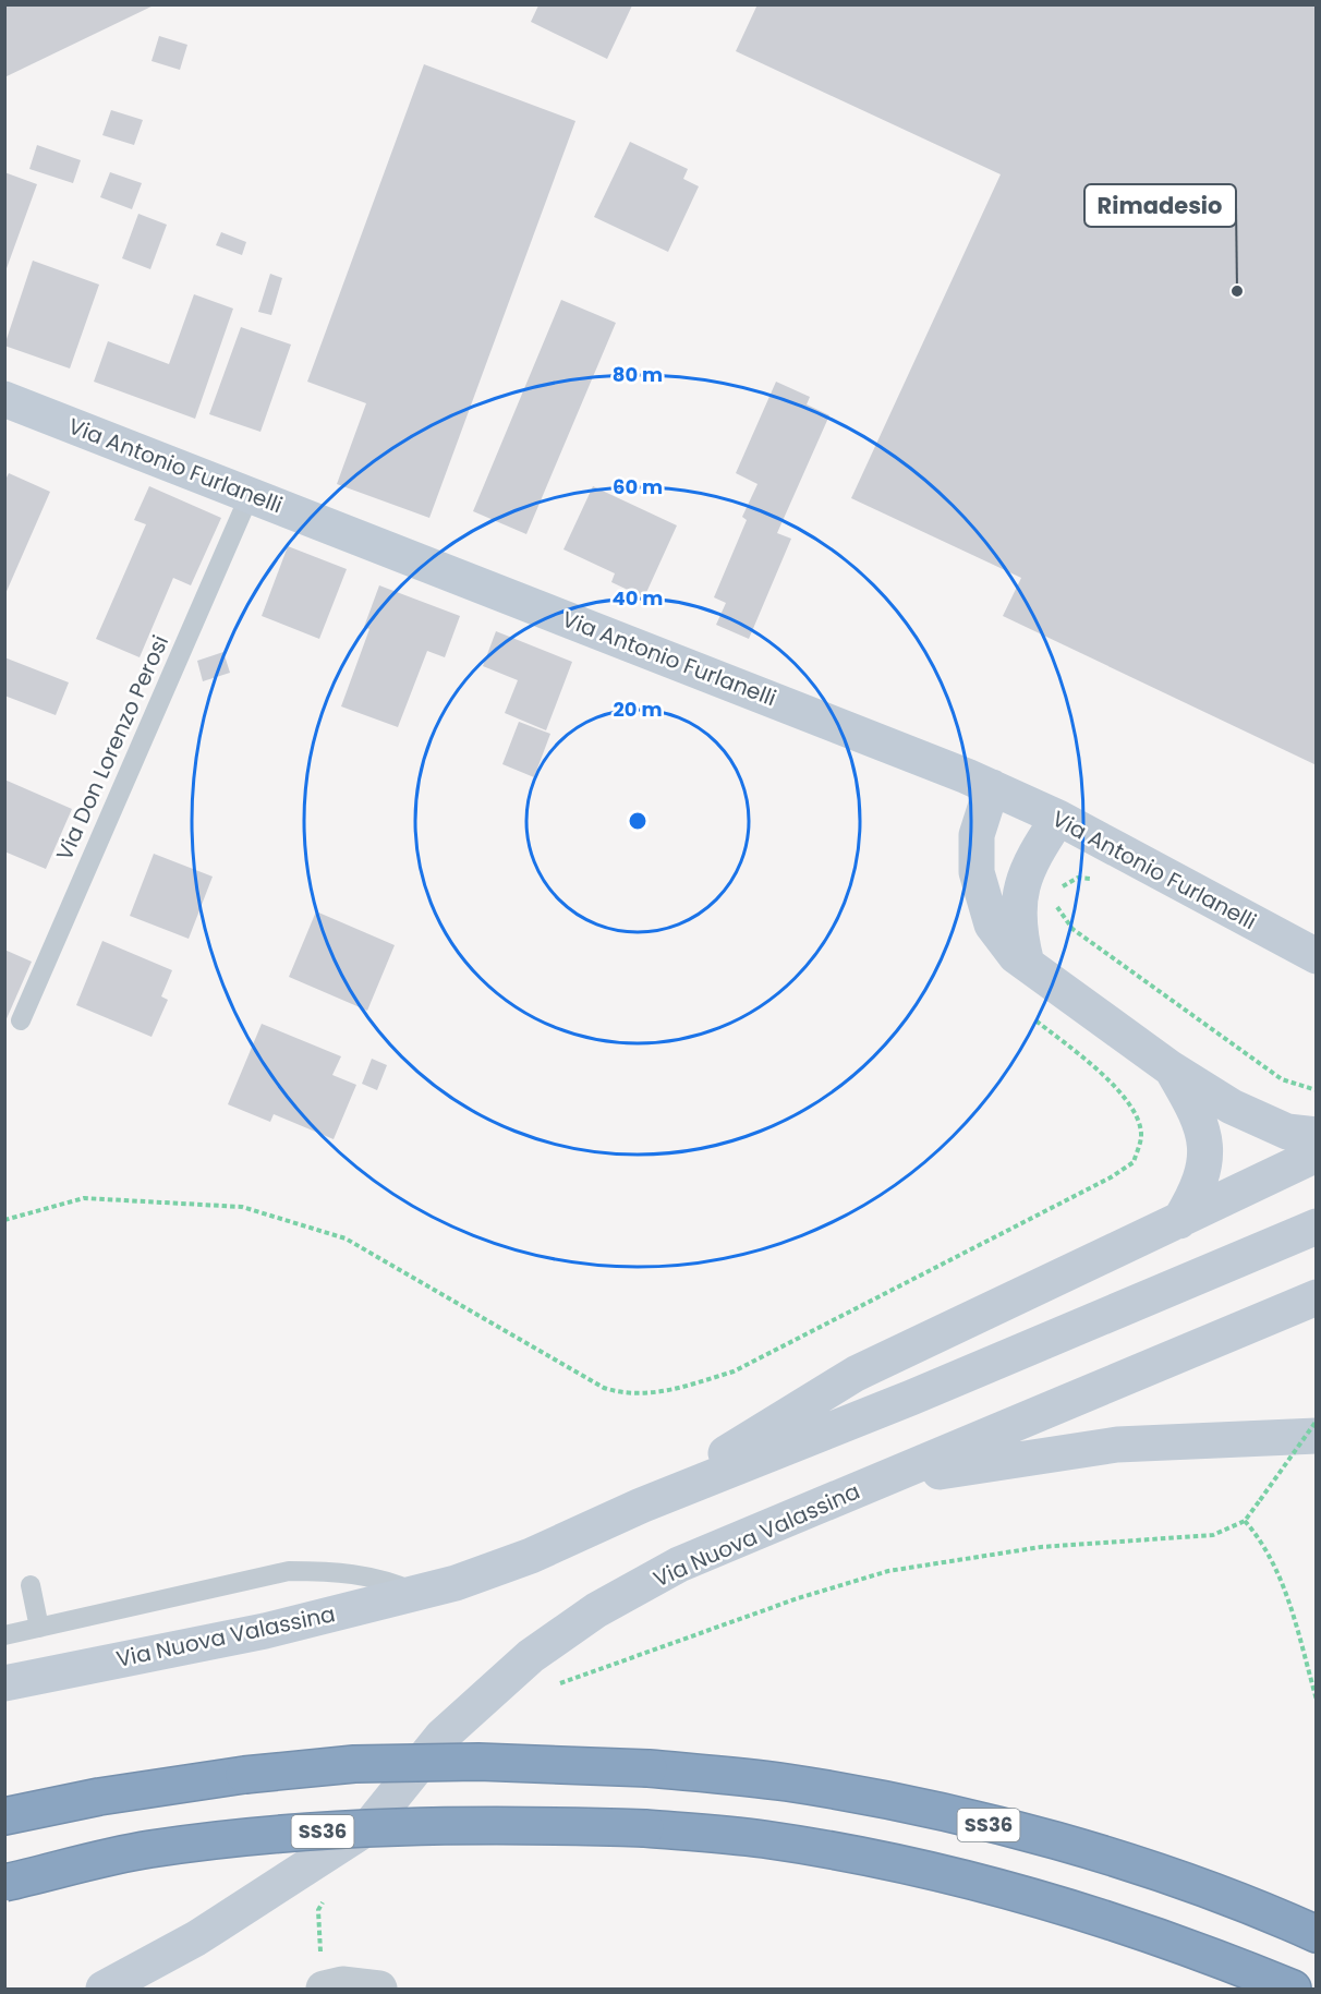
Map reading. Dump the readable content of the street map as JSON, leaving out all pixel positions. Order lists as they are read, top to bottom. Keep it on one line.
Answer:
{"streets":{"highway":["SS36"],"main road":["Via Antonio Furlanelli","Via Nuova Valassina"],"lane":["Via Don Lorenzo Perosi"]},"crossings":[["Via Antonio Furlanelli","Via Don Lorenzo Perosi"]],"places":["Rimadesio"],"rings":["80 m","60 m","40 m","20 m"]}
